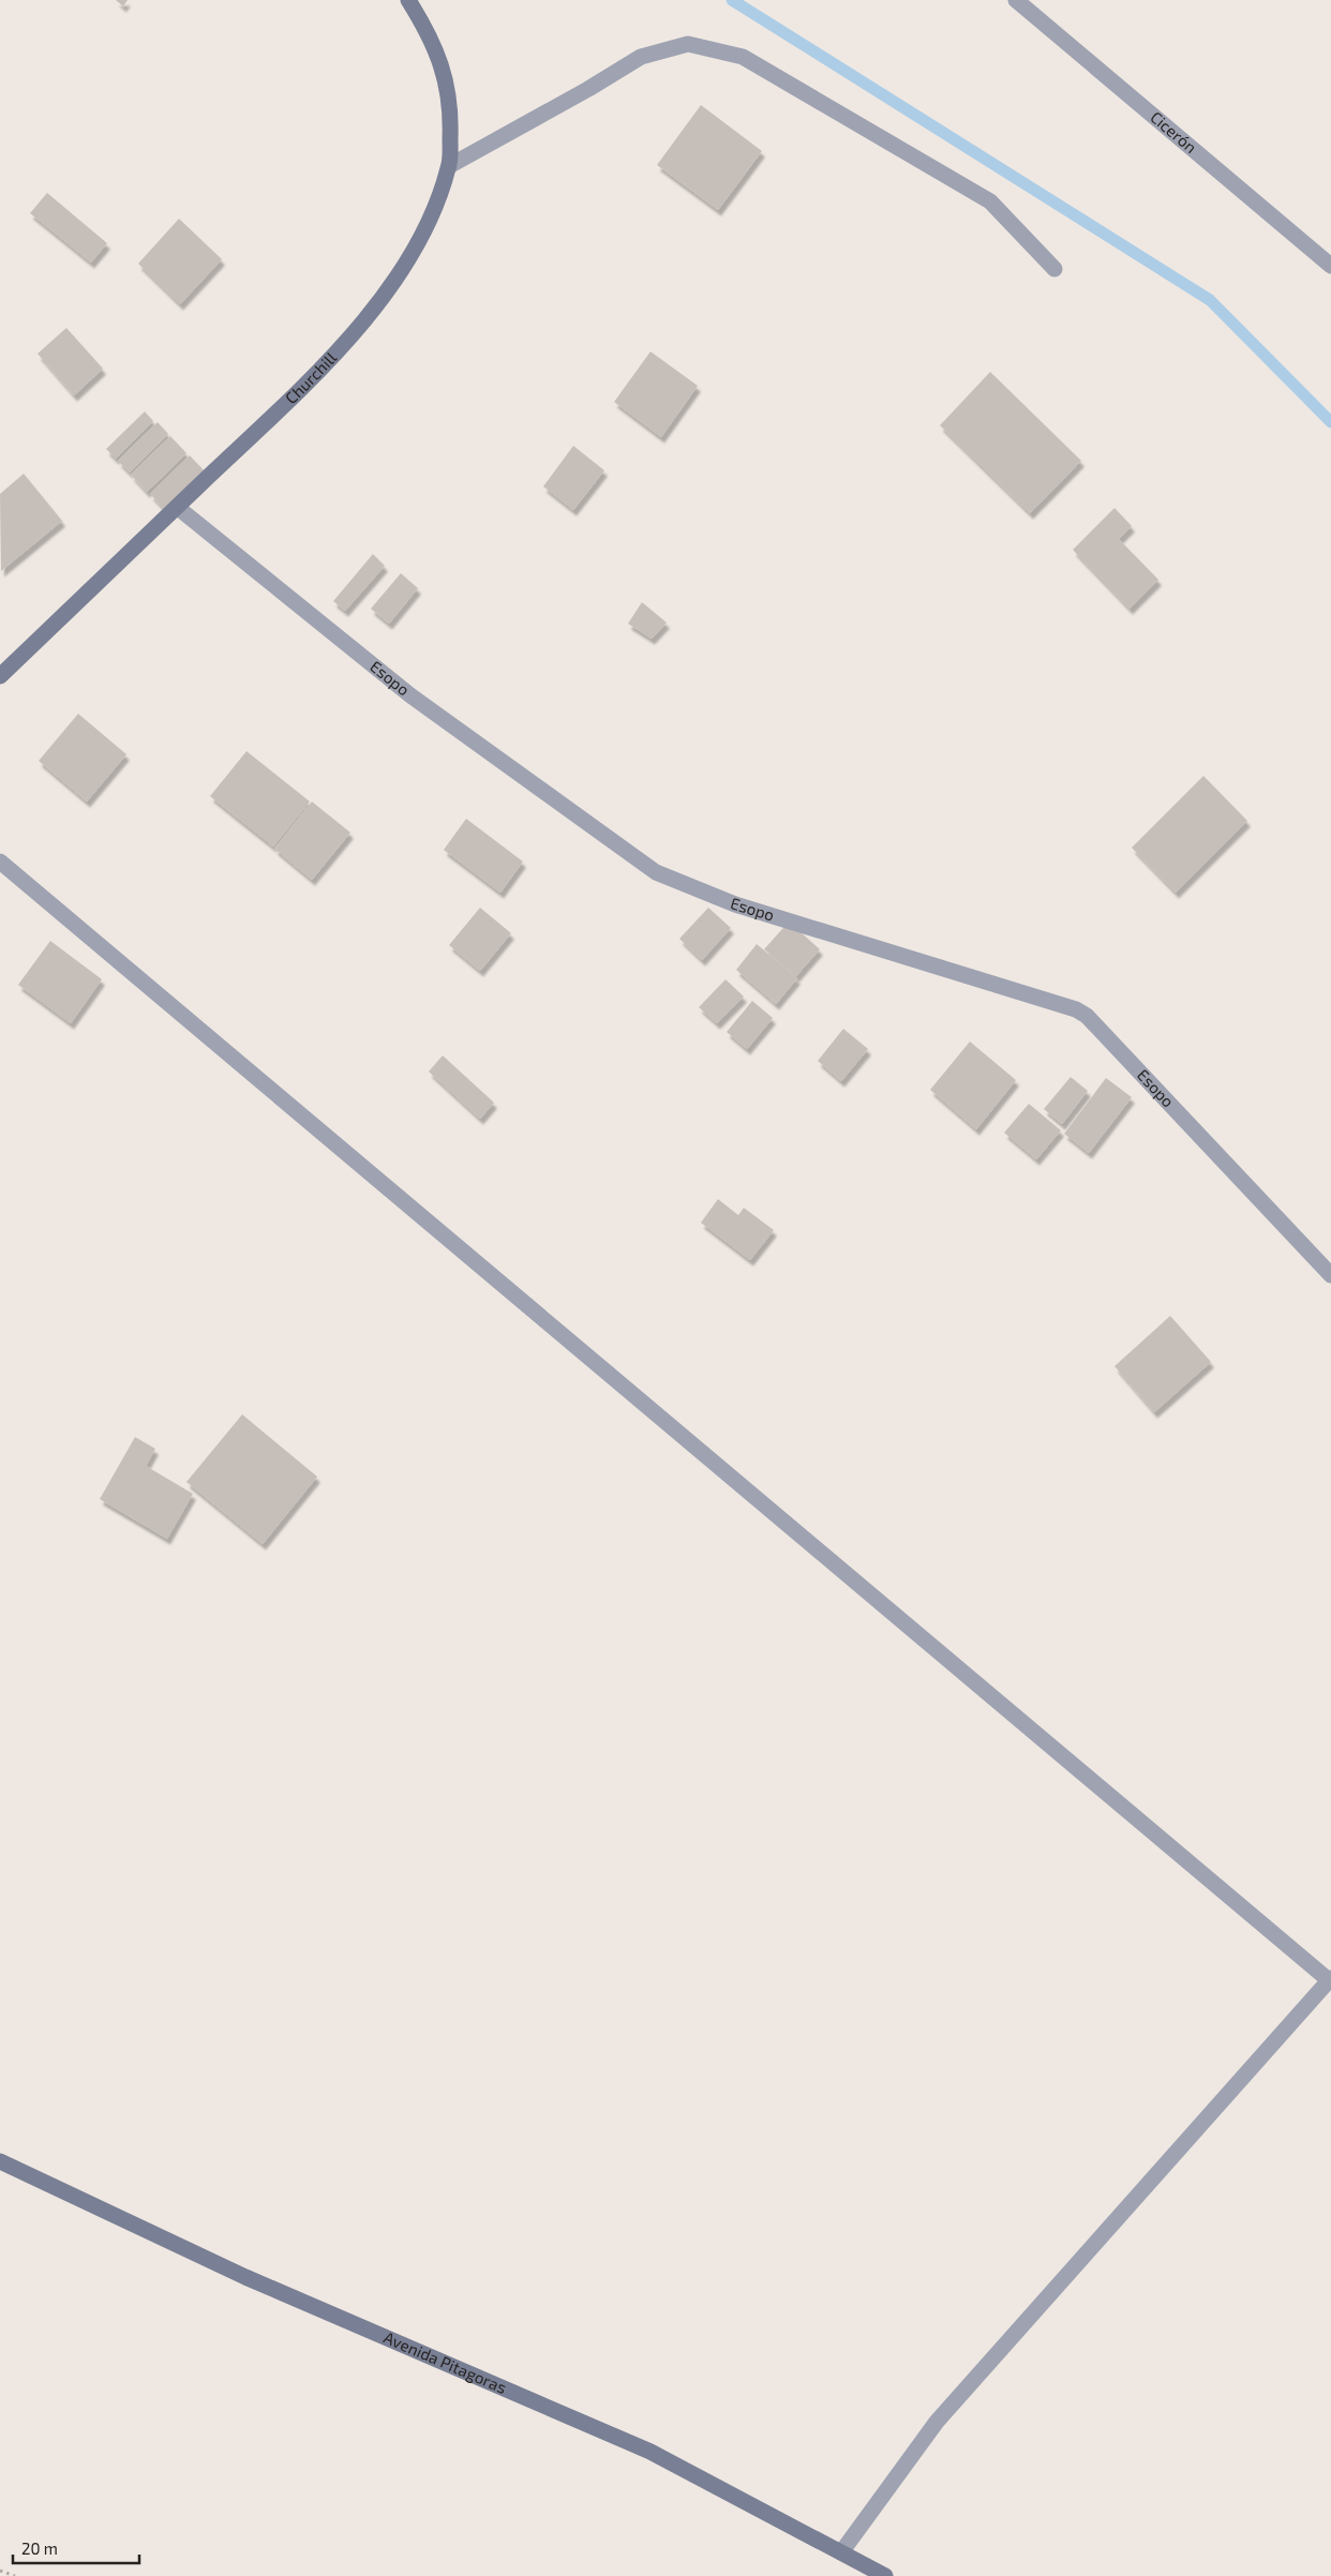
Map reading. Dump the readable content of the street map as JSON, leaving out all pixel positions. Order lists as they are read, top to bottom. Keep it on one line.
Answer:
{"streets":{"main road":["Churchill","Avenida Pitagoras"],"street":["Cicerón","Esopo"]},"crossings":[["Churchill","Esopo"]],"scale_bar":"20 m"}
